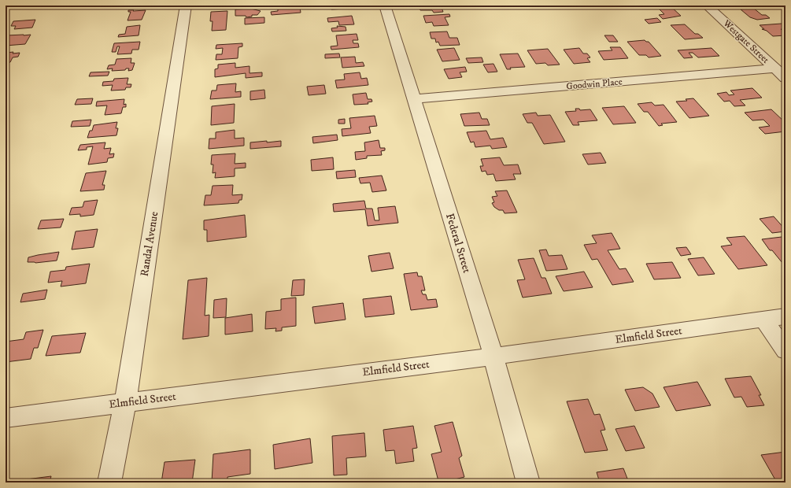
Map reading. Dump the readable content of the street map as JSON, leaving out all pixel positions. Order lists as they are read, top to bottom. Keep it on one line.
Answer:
{"streets":{"street":["Westgate Street","Goodwin Place","Federal Street","Randal Avenue","Elmfield Street"]},"crossings":[["Westgate Street","Goodwin Place"],["Goodwin Place","Federal Street"],["Federal Street","Elmfield Street"],["Randal Avenue","Elmfield Street"]]}
